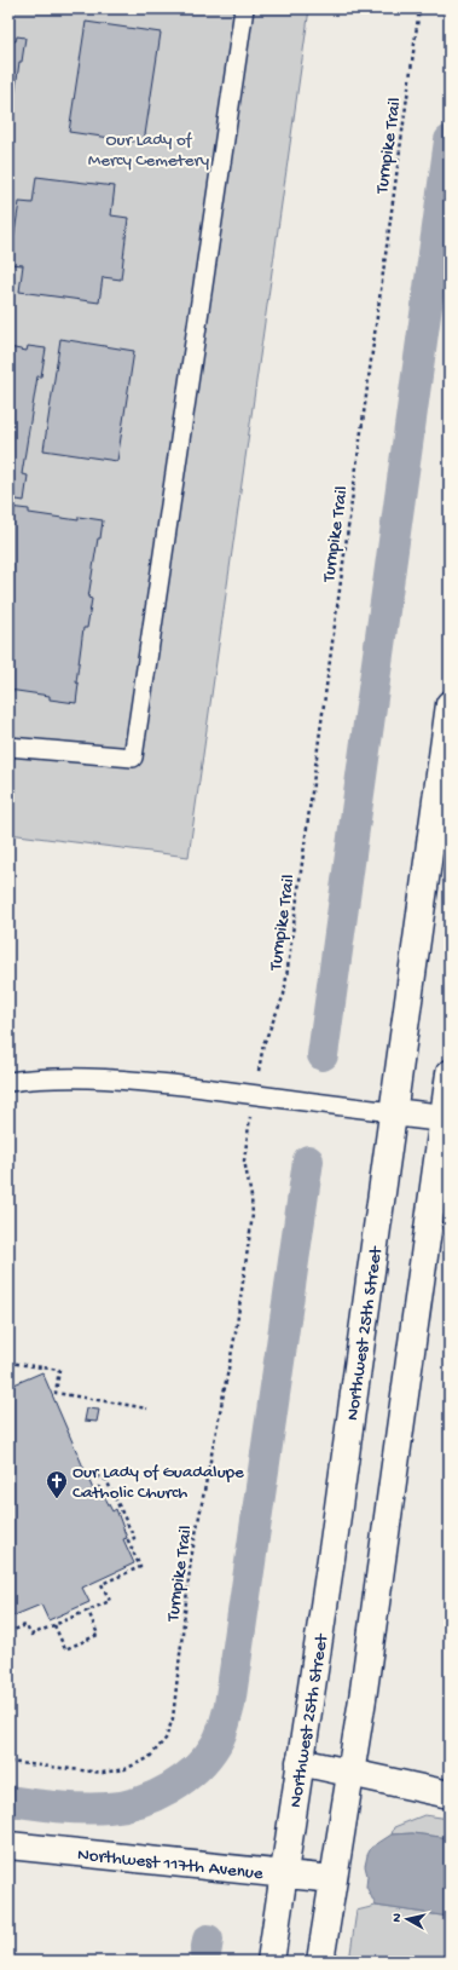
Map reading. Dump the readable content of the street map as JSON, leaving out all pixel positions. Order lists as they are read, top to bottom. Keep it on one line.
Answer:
{"streets":{"main road":["Northwest 25th Street","Northwest 117th Avenue"],"path":["Turnpike Trail"]},"crossings":[["Northwest 25th Street","Northwest 117th Avenue"]],"parks":["Our Lady of Mercy Cemetery"],"places":{"church":["Our Lady of Guadalupe Catholic Church"]},"north":"left"}
